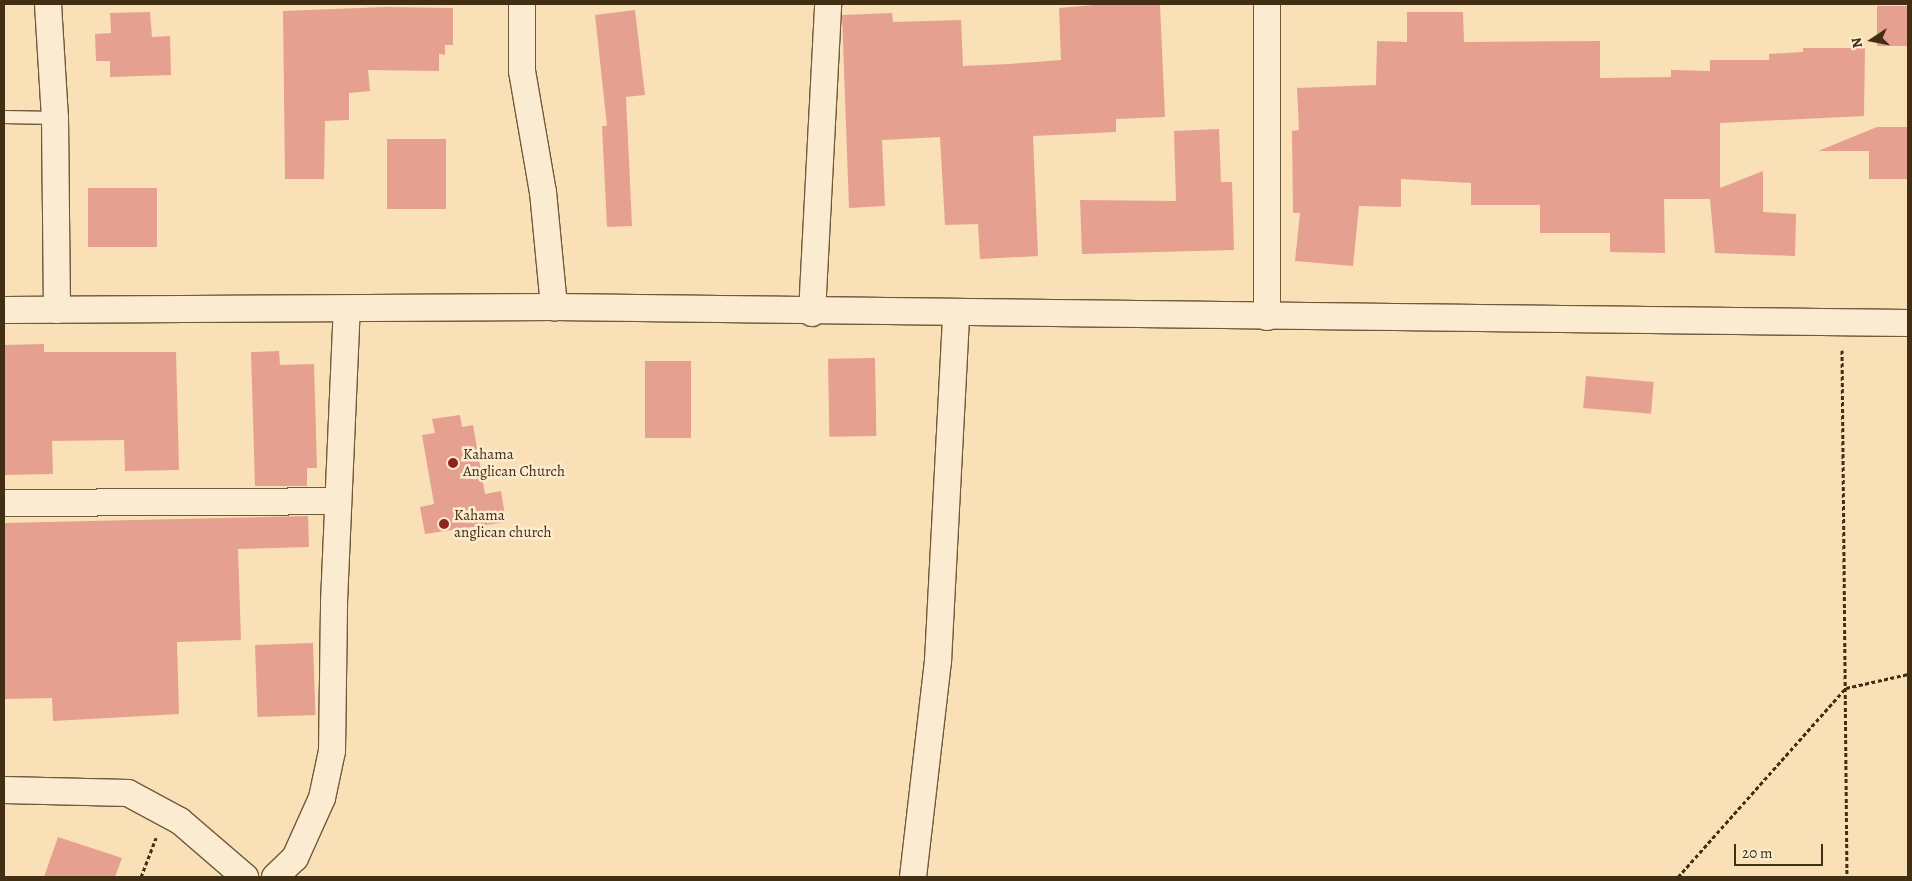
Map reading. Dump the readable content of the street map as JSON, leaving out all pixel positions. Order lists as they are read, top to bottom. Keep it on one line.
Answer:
{"places":["Kahama Anglican Church","Kahama anglican church"],"scale_bar":"20 m","north":"left"}
